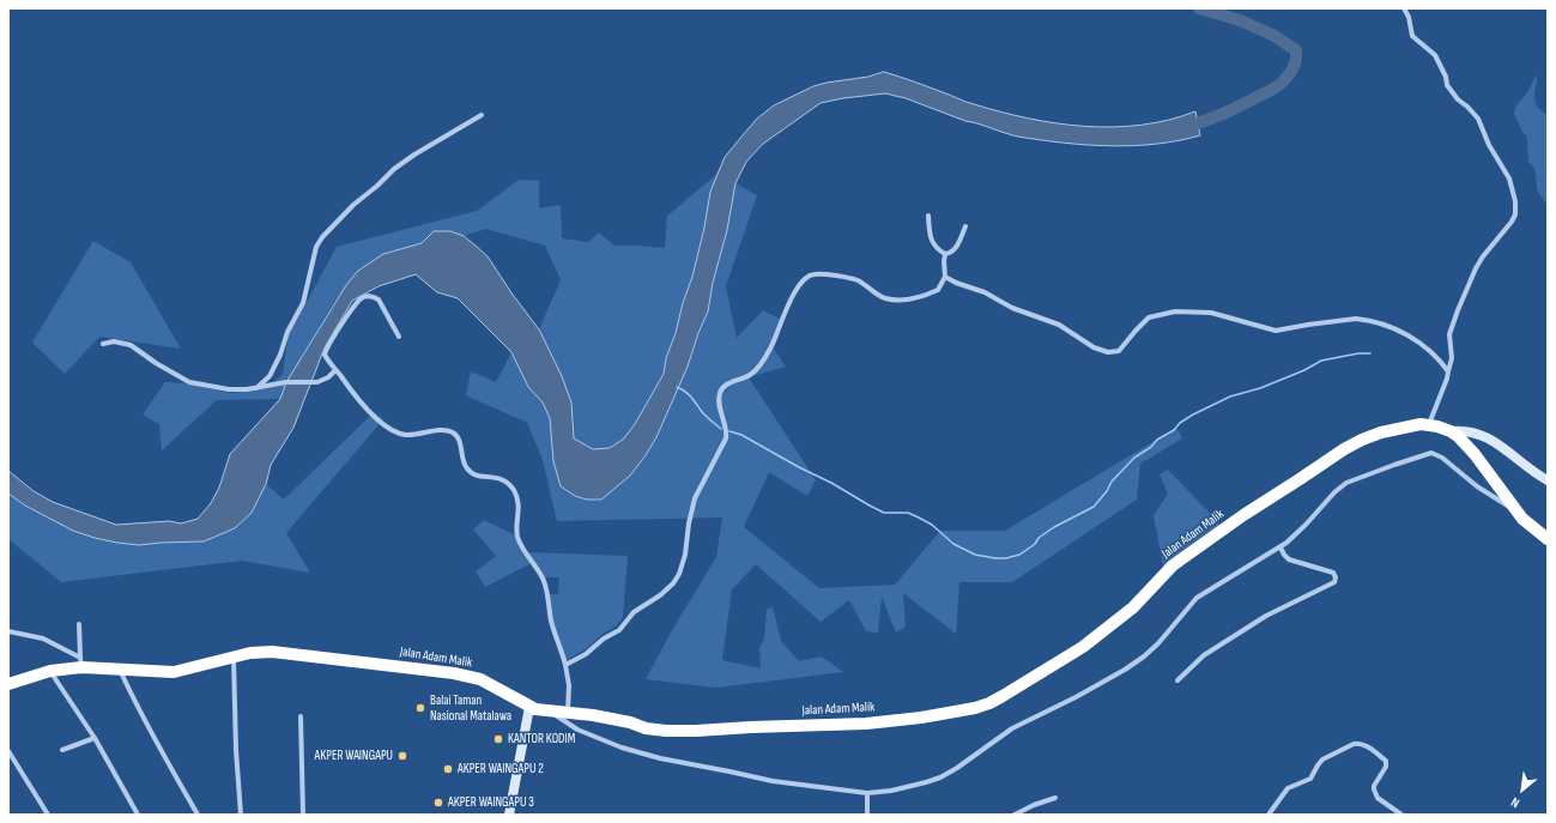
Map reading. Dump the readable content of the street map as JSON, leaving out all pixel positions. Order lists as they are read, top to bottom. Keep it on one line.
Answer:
{"streets":{"highway":["Jalan Adam Malik"]},"places":["Balai Taman Nasional Matalawa","KANTOR KODIM","AKPER WAINGAPU","AKPER WAINGAPU 2","AKPER WAINGAPU 3"],"north":"bottom left"}
